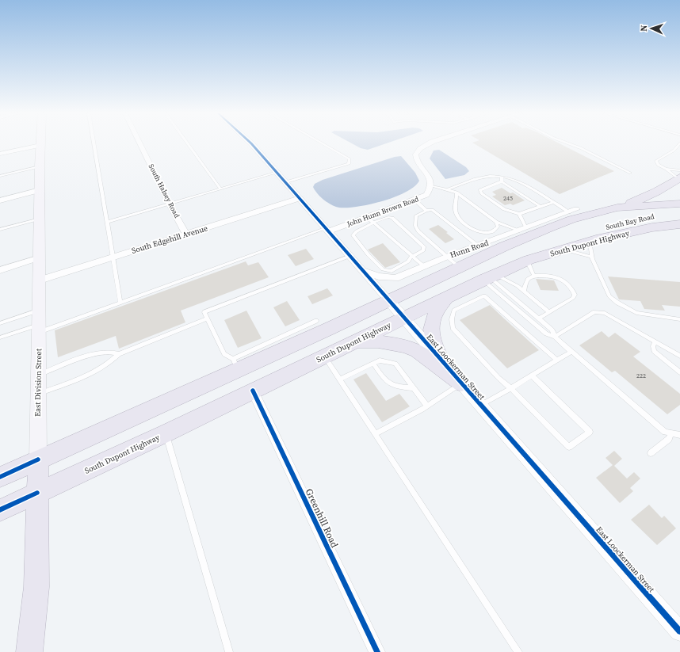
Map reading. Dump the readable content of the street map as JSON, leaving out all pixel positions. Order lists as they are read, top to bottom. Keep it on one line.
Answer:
{"streets":{"highway":["South Bay Road","South Dupont Highway","East Division Street"],"street":["South Halsey Road","John Hunn Brown Road","South Edgehill Avenue","Hunn Road","East Loockerman Street","Greenhill Road"]},"crossings":[["South Halsey Road","South Edgehill Avenue"],["John Hunn Brown Road","East Loockerman Street"],["South Bay Road","South Dupont Highway"],["South Edgehill Avenue","East Loockerman Street"],["South Edgehill Avenue","East Division Street"],["South Dupont Highway","East Loockerman Street"],["South Dupont Highway","East Division Street"],["South Dupont Highway","Greenhill Road"],["Hunn Road","East Loockerman Street"]],"house_numbers":["245","222"],"north":"left"}
